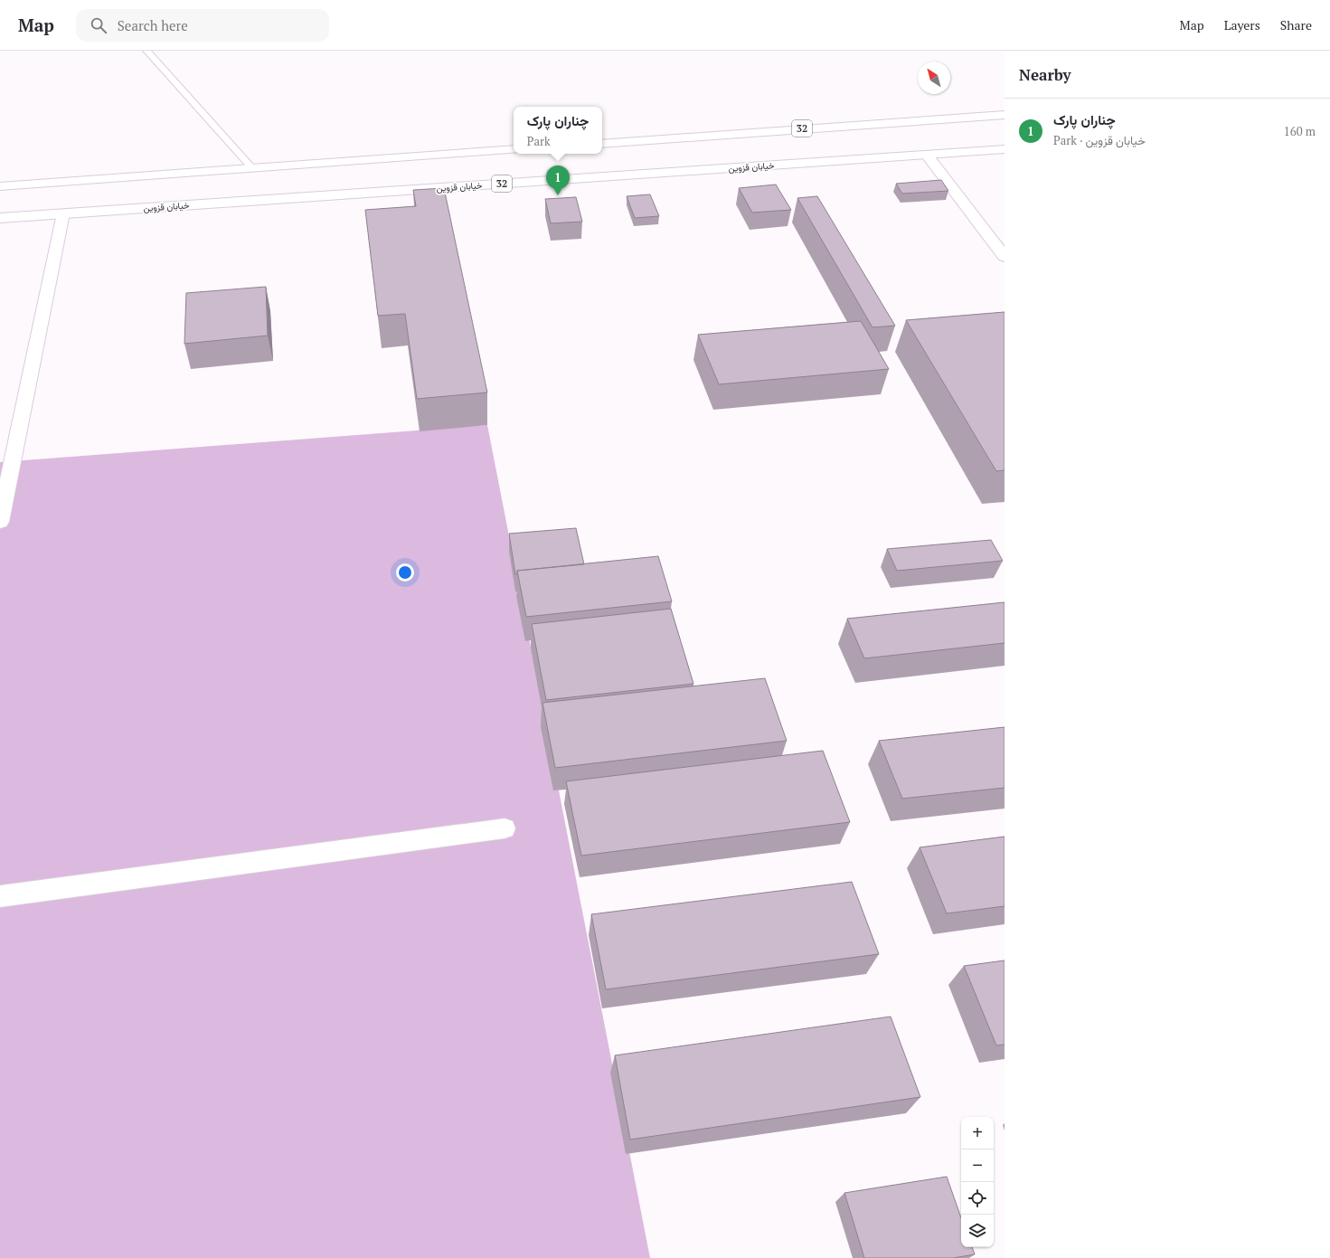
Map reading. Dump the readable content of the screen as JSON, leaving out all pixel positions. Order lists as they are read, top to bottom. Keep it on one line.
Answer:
{"streets":{"main road":["32","خیابان قزوین"]},"north":"top left","page":{"header":"Map","search":"Search here","nav":["Map","Layers","Share"],"heading":"Nearby","list":[{"mark":"1","name":"چناران پارک","note":"Park · خیابان قزوین","value":"160 m"}],"popup":["چناران پارک","Park"],"pins":"1","map_buttons":["+","−"]}}
